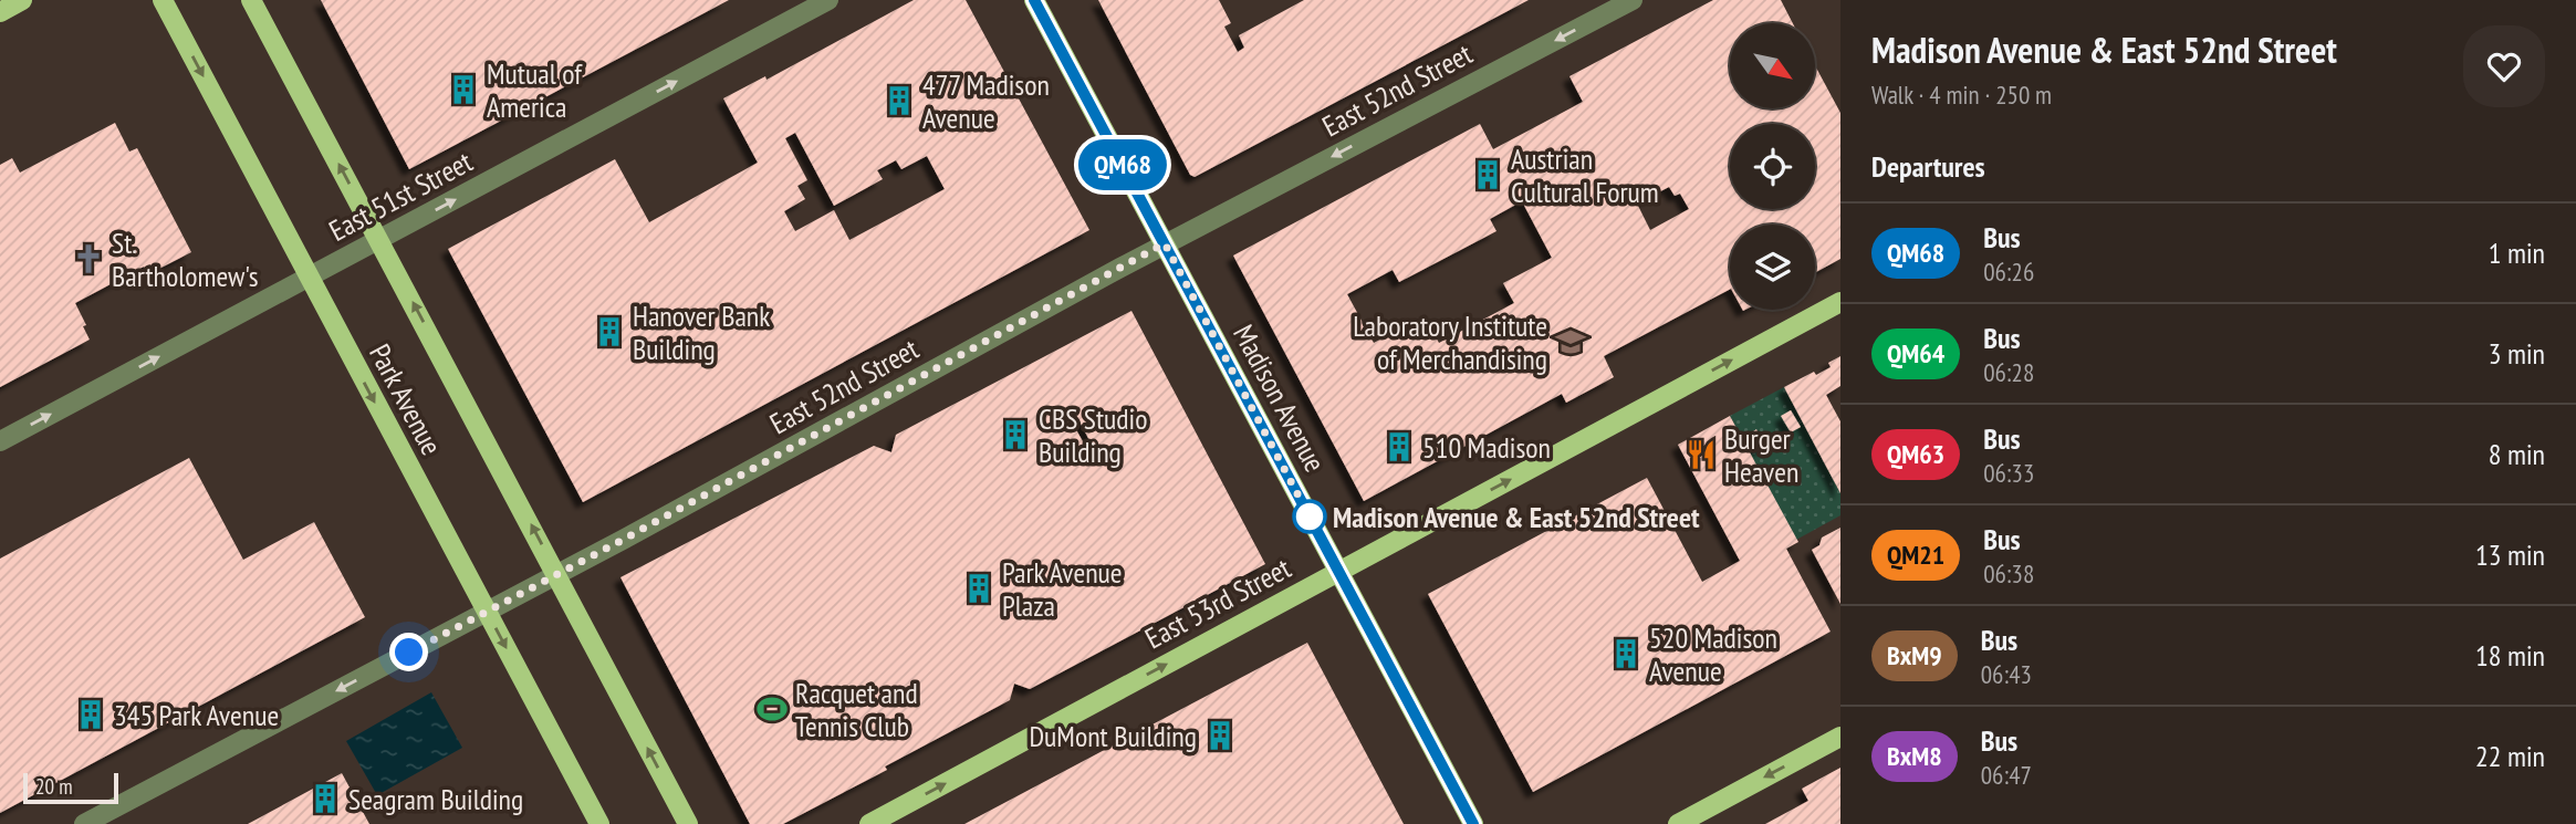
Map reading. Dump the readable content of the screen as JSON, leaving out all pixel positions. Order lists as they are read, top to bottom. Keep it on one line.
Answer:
{"streets":{"main road":["Madison Avenue","Park Avenue","East 53rd Street"],"street":["East 52nd Street","East 51st Street"]},"crossings":[["East 52nd Street","Madison Avenue"],["East 52nd Street","Park Avenue"],["East 51st Street","Park Avenue"],["Madison Avenue","East 53rd Street"]],"one_way":["East 52nd Street","East 51st Street","East 53rd Street"],"places":{"building":["Mutual of America","477 Madison Avenue","Austrian Cultural Forum","Hanover Bank Building","CBS Studio Building","510 Madison","Park Avenue Plaza","520 Madison Avenue","345 Park Avenue","DuMont Building","Seagram Building"],"church":["St. Bartholomew's"],"school or university":["Laboratory Institute of Merchandising"],"restaurant":["Burger Heaven"],"other":["Madison Avenue & East 52nd Street"],"sports":["Racquet and Tennis Club"]},"lines":["bus line QM68"],"scale_bar":"20 m","north":"bottom right","page":{"on_map":"QM68","heading":[["Madison Avenue & East 52nd Street","Walk · 4 min · 250 m"],"Departures"],"list":[{"mark":"QM68","name":"Bus","note":"06:26","value":"1 min"},{"mark":"QM64","name":"Bus","note":"06:28","value":"3 min"},{"mark":"QM63","name":"Bus","note":"06:33","value":"8 min"},{"mark":"QM21","name":"Bus","note":"06:38","value":"13 min"},{"mark":"BxM9","name":"Bus","note":"06:43","value":"18 min"},{"mark":"BxM8","name":"Bus","note":"06:47","value":"22 min"}],"scale":"20 m"}}
